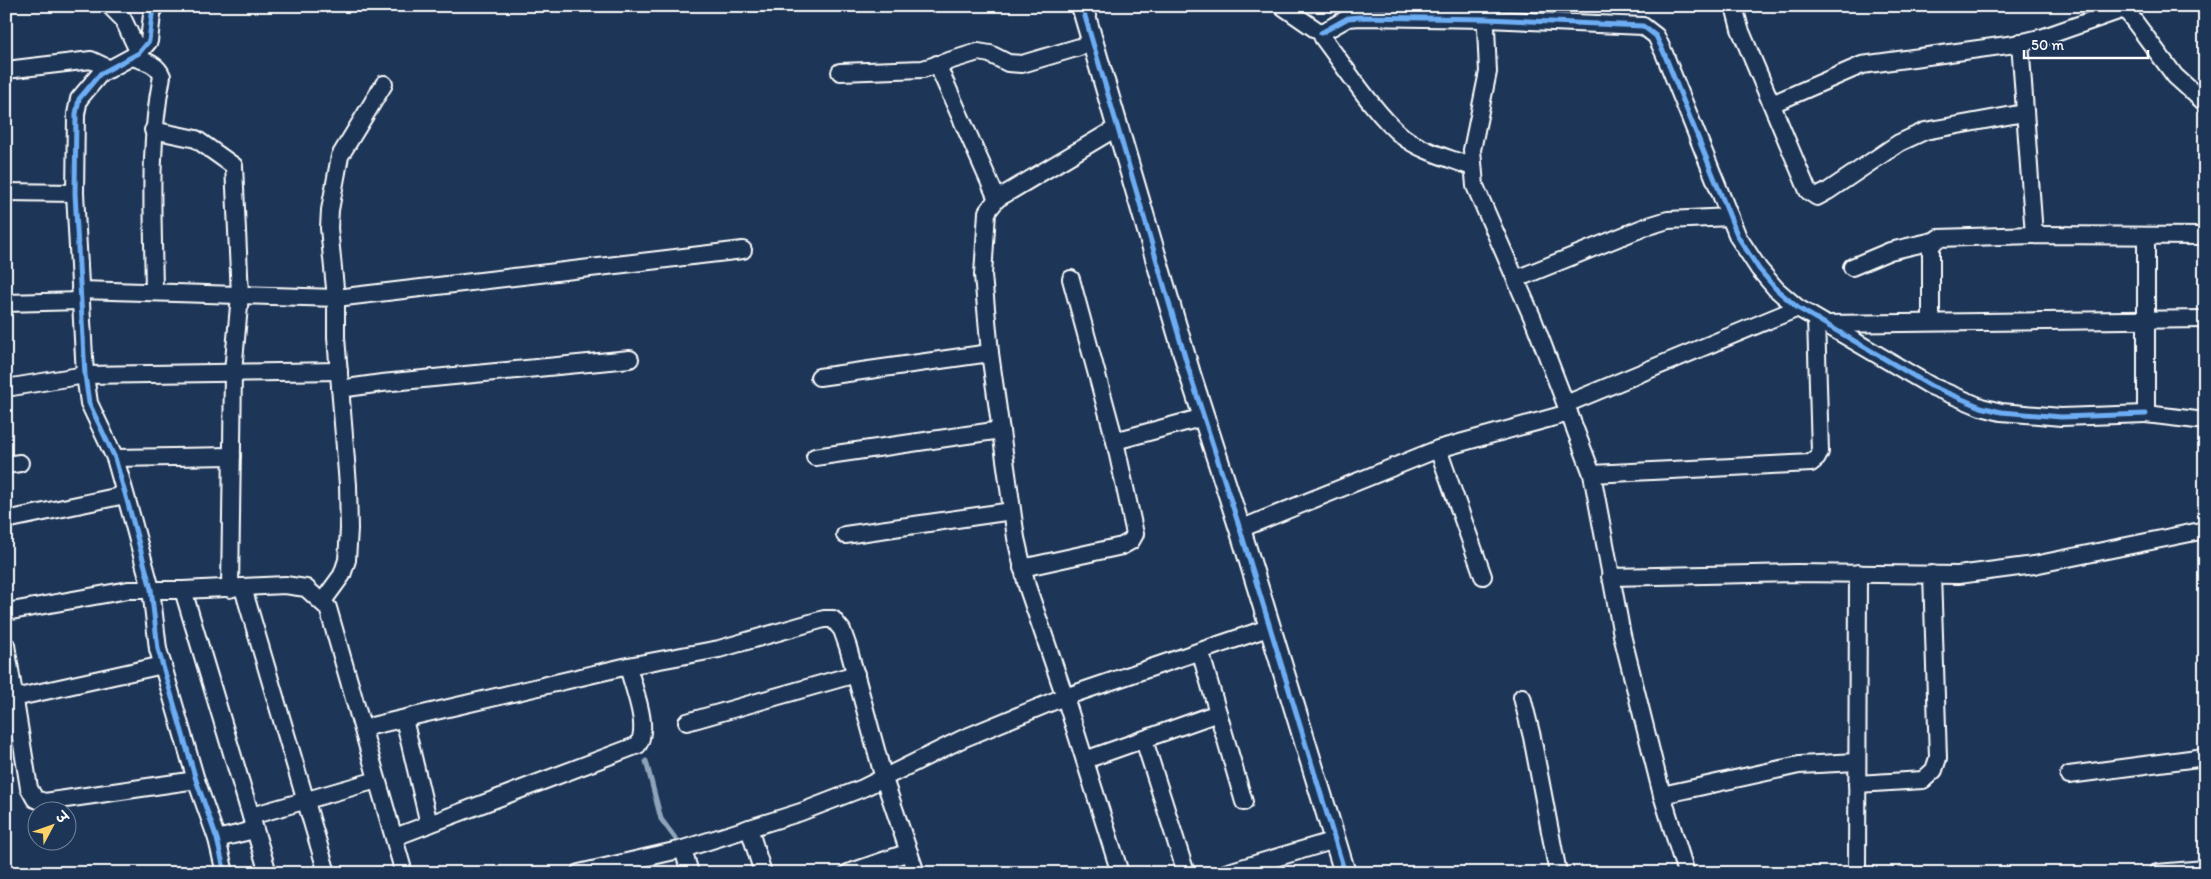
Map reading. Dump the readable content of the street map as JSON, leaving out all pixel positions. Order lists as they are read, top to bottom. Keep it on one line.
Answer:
{"scale_bar":"50 m","north":"top right"}
